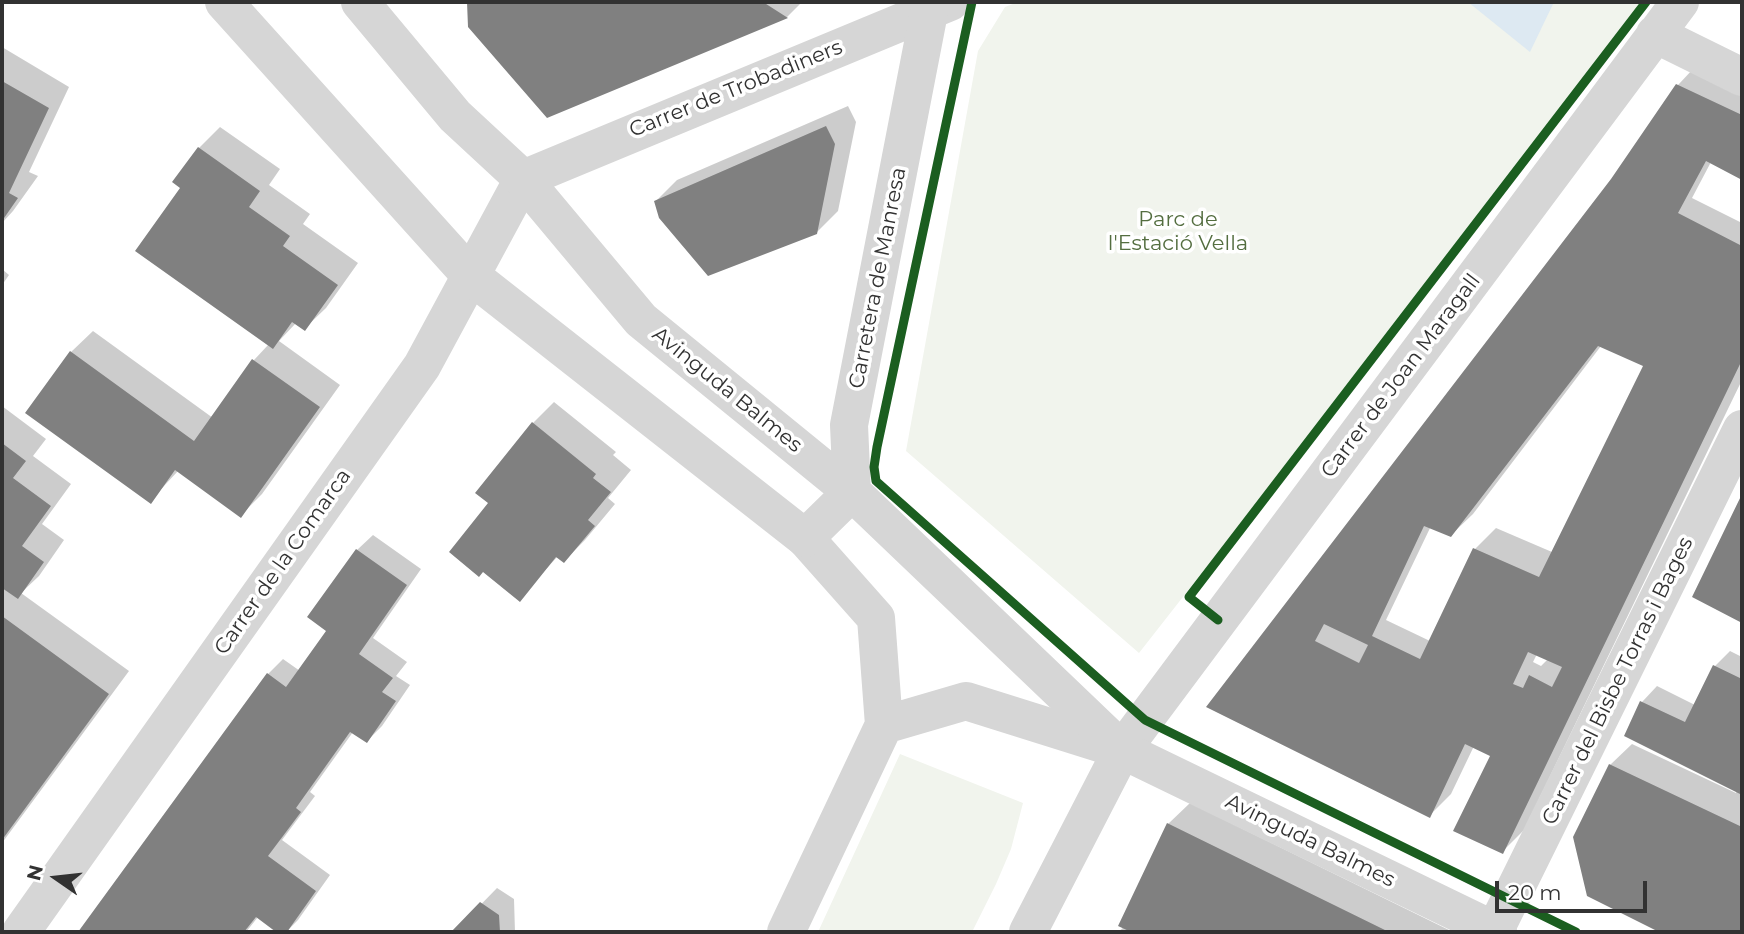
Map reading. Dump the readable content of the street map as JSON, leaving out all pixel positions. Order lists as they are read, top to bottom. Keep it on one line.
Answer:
{"streets":{"street":["Carrer de Trobadiners","Carretera de Manresa","Carrer de Joan Maragall","Avinguda Balmes","Carrer de la Comarca","Carrer del Bisbe Torras i Bages"]},"crossings":[["Carrer de Trobadiners","Carretera de Manresa"],["Carrer de Trobadiners","Avinguda Balmes"],["Carrer de Trobadiners","Carrer de la Comarca"],["Carretera de Manresa","Avinguda Balmes"],["Carrer de Joan Maragall","Avinguda Balmes"],["Avinguda Balmes","Carrer de la Comarca"],["Avinguda Balmes","Carrer del Bisbe Torras i Bages"]],"parks":["Parc de l'Estació Vella"],"scale_bar":"20 m","north":"left"}
